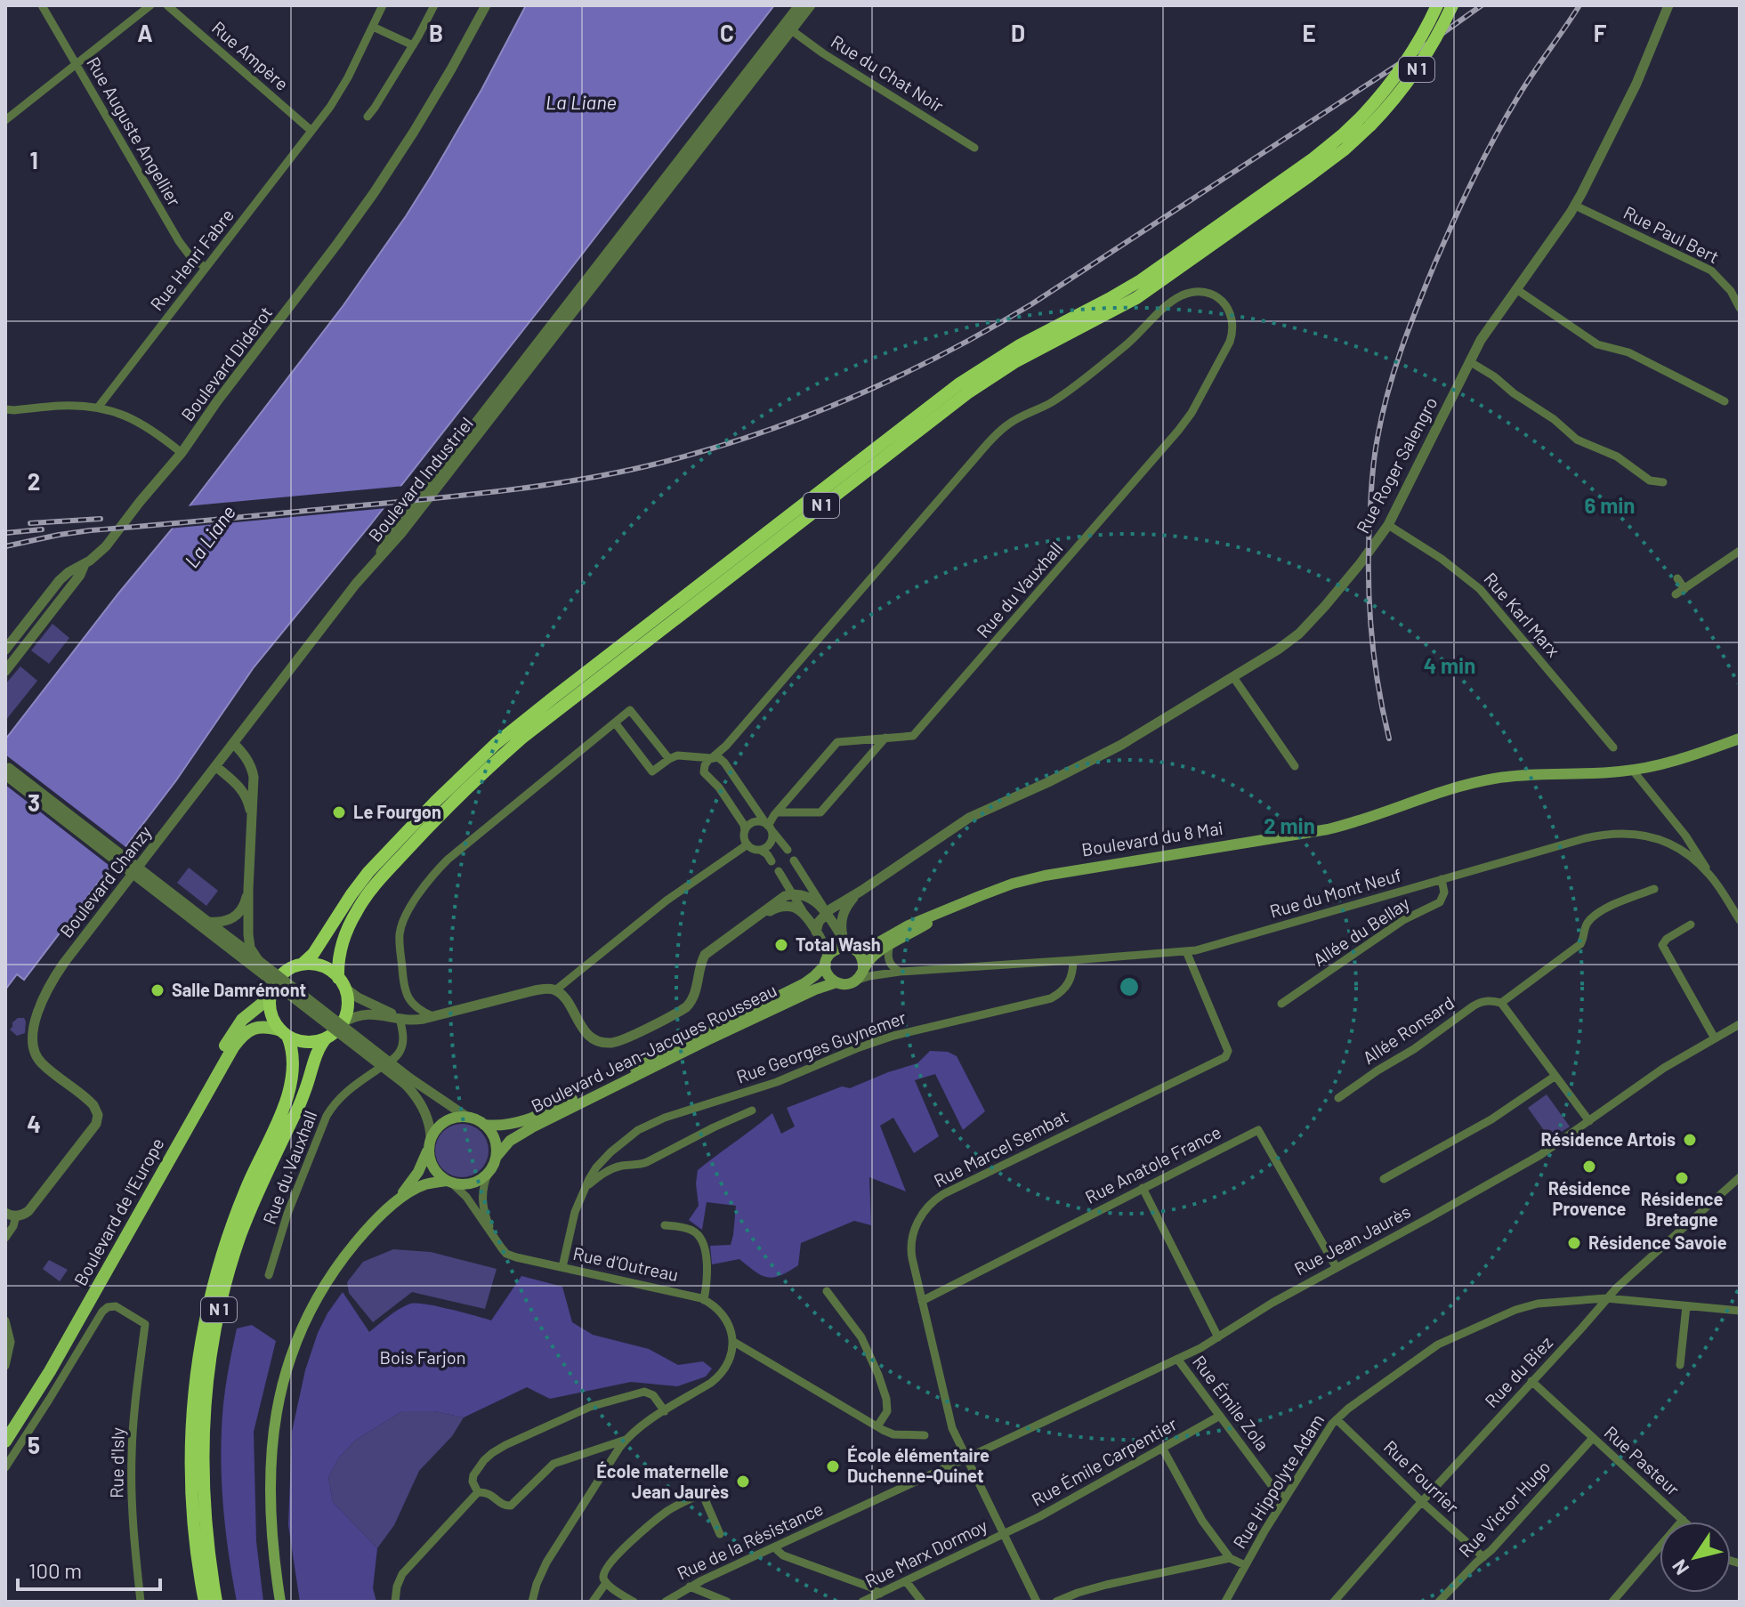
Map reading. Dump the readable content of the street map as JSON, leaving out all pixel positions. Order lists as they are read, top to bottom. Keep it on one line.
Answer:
{"streets":{"highway":["N 1"],"main road":["Boulevard du 8 Mai","Boulevard Jean-Jacques Rousseau","Boulevard de l'Europe"],"street":["Rue Ampère","Rue du Chat Noir","Rue Auguste Angellier","Rue Paul Bert","Rue Henri Fabre","Boulevard Diderot","Rue Roger Salengro","Boulevard Industriel","Rue du Vauxhall","Rue Karl Marx","Boulevard Chanzy","Rue du Mont Neuf","Allée du Bellay","Allée Ronsard","Rue Georges Guynemer","Rue Marcel Sembat","Rue Anatole France","Rue Jean Jaurès","Rue d'Outreau","Rue du Biez","Rue Émile Zola","Rue Pasteur","Rue Émile Carpentier","Rue d'Isly","Rue Fourrier","Rue Hippolyte Adam","Rue Victor Hugo","Rue de la Résistance","Rue Marx Dormoy"]},"crossings":[["Rue Ampère","Rue Henri Fabre"],["N 1","Boulevard de l'Europe"],["Rue du Chat Noir","Boulevard Industriel"],["Rue Auguste Angellier","Rue Henri Fabre"],["Rue Paul Bert","Rue Roger Salengro"],["Rue Roger Salengro","Rue Karl Marx"],["Boulevard Industriel","Boulevard Chanzy"],["Boulevard du 8 Mai","Rue du Mont Neuf"],["Boulevard du 8 Mai","Boulevard Jean-Jacques Rousseau"],["Rue du Mont Neuf","Allée du Bellay"],["Rue du Mont Neuf","Rue Georges Guynemer"],["Rue du Mont Neuf","Boulevard Jean-Jacques Rousseau"],["Rue du Mont Neuf","Rue Marcel Sembat"],["Rue Georges Guynemer","Rue d'Outreau"],["Boulevard Jean-Jacques Rousseau","Rue d'Outreau"],["Rue Marcel Sembat","Rue Anatole France"],["Rue Marcel Sembat","Rue Jean Jaurès"],["Rue Marcel Sembat","Rue Émile Carpentier"],["Rue Marcel Sembat","Rue de la Résistance"],["Rue Marcel Sembat","Rue Marx Dormoy"],["Rue Anatole France","Rue Jean Jaurès"],["Rue Jean Jaurès","Rue Émile Zola"],["Rue Jean Jaurès","Rue de la Résistance"],["Rue du Biez","Rue Pasteur"],["Rue du Biez","Rue Fourrier"],["Rue du Biez","Rue Hippolyte Adam"],["Rue Émile Zola","Rue Émile Carpentier"],["Rue Émile Zola","Rue Hippolyte Adam"],["Rue Pasteur","Rue Victor Hugo"],["Rue Émile Carpentier","Rue Marx Dormoy"],["Rue Fourrier","Rue Hippolyte Adam"],["Rue Fourrier","Rue Victor Hugo"]],"water":["La Liane"],"parks":["Bois Farjon"],"places":["Le Fourgon","Total Wash","Salle Damrémont","Résidence Artois","Résidence Provence","Résidence Bretagne","Résidence Savoie","École élémentaire Duchenne-Quinet","École maternelle Jean Jaurès"],"scale_bar":"100 m","north":"bottom left","grid":{"columns":["A","B","C","D","E","F"],"rows":["1","2","3","4","5"]},"rings":["6 min","4 min","2 min"]}
